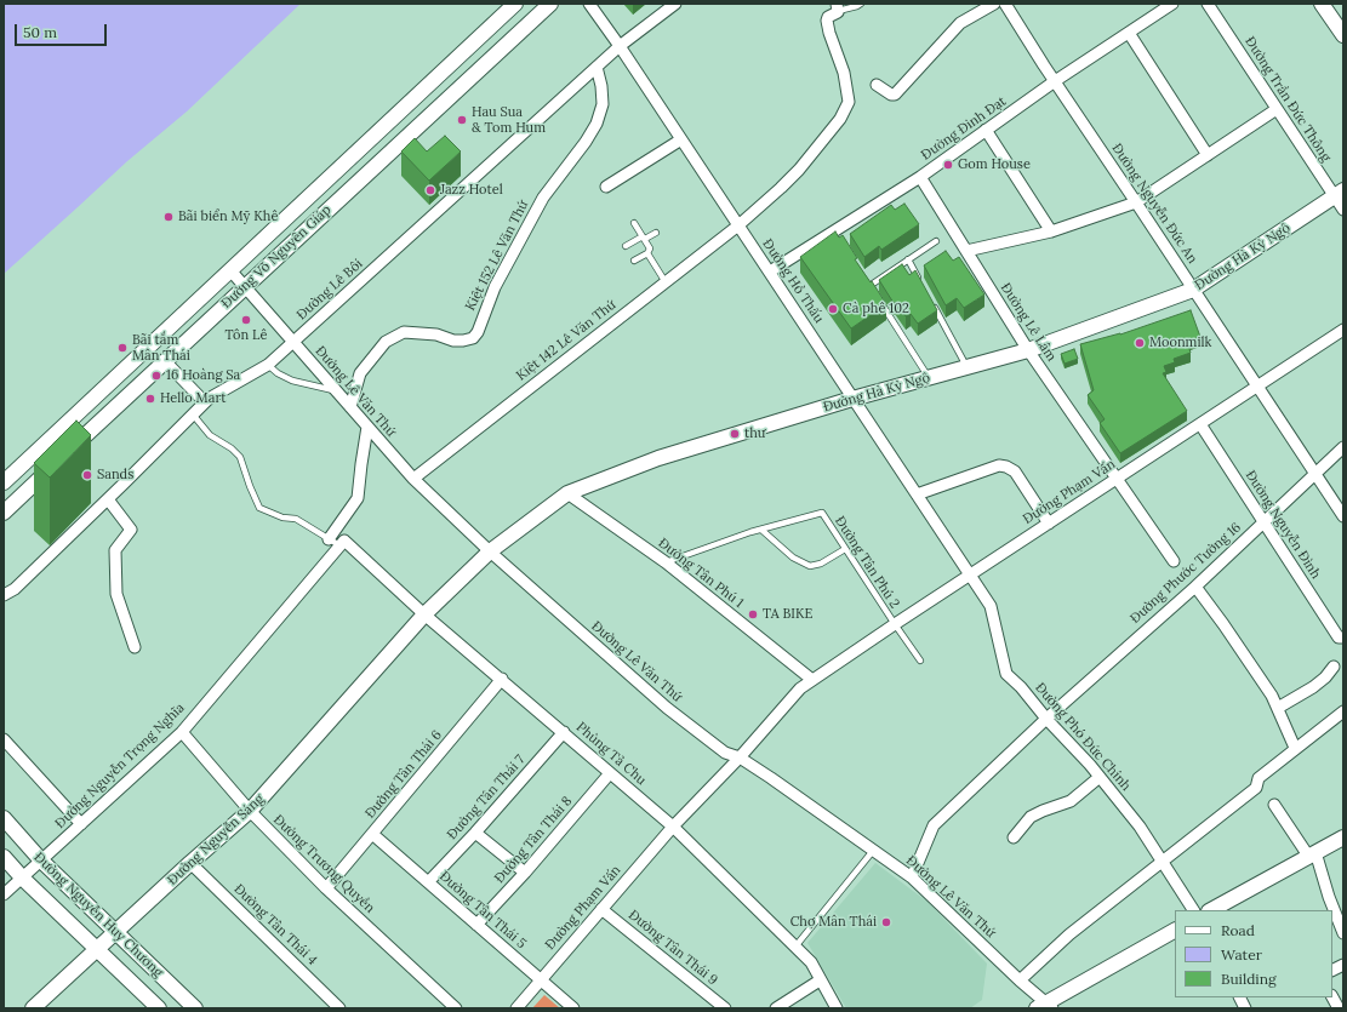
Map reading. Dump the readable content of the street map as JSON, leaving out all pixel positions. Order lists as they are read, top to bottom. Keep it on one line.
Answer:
{"streets":{"street":["Đường Trần Đức Thông","Đường Đinh Đạt","Đường Nguyễn Đức An","Kiệt 152 Lê Văn Thứ","Đường Võ Nguyên Giáp","Đường Hà Kỳ Ngộ","Đường Hồ Thấu","Đường Lê Bôi","Đường Lê Lâm","Kiệt 142 Lê Văn Thứ","Đường Lê Văn Thứ","Đường Phạm Vấn","Đường Nguyễn Đình","Đường Tân Phú 1","Đường Phước Tường 16","Đường Phó Đức Chính","Phùng Tả Chu","Đường Nguyễn Trọng Nghĩa","Đường Tân Thái 6","Đường Tân Thái 7","Đường Nguyễn Sáng","Đường Tân Thái 8","Đường Trương Quyền","Đường Tân Thái 5","Đường Nguyễn Huy Chương","Đường Tân Thái 4","Đường Tân Thái 9"],"lane":["Đường Tân Phú 2"]},"crossings":[["Đường Trần Đức Thông","Đường Hà Kỳ Ngộ"],["Đường Đinh Đạt","Đường Nguyễn Đức An"],["Đường Đinh Đạt","Đường Hồ Thấu"],["Đường Đinh Đạt","Đường Lê Lâm"],["Đường Nguyễn Đức An","Đường Hà Kỳ Ngộ"],["Đường Nguyễn Đức An","Đường Phạm Vấn"],["Đường Nguyễn Đức An","Đường Phước Tường 16"],["Kiệt 152 Lê Văn Thứ","Đường Lê Bôi"],["Kiệt 152 Lê Văn Thứ","Đường Lê Văn Thứ"],["Đường Võ Nguyên Giáp","Đường Lê Văn Thứ"],["Đường Hà Kỳ Ngộ","Đường Hồ Thấu"],["Đường Hà Kỳ Ngộ","Đường Lê Lâm"],["Đường Hà Kỳ Ngộ","Đường Lê Văn Thứ"],["Đường Hà Kỳ Ngộ","Đường Tân Phú 1"],["Đường Hà Kỳ Ngộ","Phùng Tả Chu"],["Đường Hà Kỳ Ngộ","Đường Nguyễn Sáng"],["Đường Hồ Thấu","Đường Lê Bôi"],["Đường Hồ Thấu","Kiệt 142 Lê Văn Thứ"],["Đường Hồ Thấu","Đường Phạm Vấn"],["Đường Hồ Thấu","Đường Phó Đức Chính"],["Đường Lê Bôi","Đường Lê Văn Thứ"],["Đường Lê Lâm","Đường Phạm Vấn"],["Kiệt 142 Lê Văn Thứ","Đường Lê Văn Thứ"],["Đường Lê Văn Thứ","Đường Phạm Vấn"],["Đường Lê Văn Thứ","Đường Phước Tường 16"],["Đường Phạm Vấn","Đường Nguyễn Đình"],["Đường Phạm Vấn","Đường Tân Phú 2"],["Đường Phạm Vấn","Đường Tân Phú 1"],["Đường Phạm Vấn","Đường Phó Đức Chính"],["Đường Phạm Vấn","Phùng Tả Chu"],["Đường Phạm Vấn","Đường Tân Thái 5"],["Đường Phạm Vấn","Đường Tân Thái 9"],["Đường Nguyễn Đình","Đường Phước Tường 16"],["Đường Tân Phú 2","Đường Tân Phú 1"],["Đường Phước Tường 16","Đường Phó Đức Chính"],["Phùng Tả Chu","Đường Nguyễn Trọng Nghĩa"],["Phùng Tả Chu","Đường Tân Thái 6"],["Phùng Tả Chu","Đường Tân Thái 7"],["Phùng Tả Chu","Đường Nguyễn Sáng"],["Phùng Tả Chu","Đường Tân Thái 8"],["Đường Nguyễn Trọng Nghĩa","Đường Trương Quyền"],["Đường Nguyễn Trọng Nghĩa","Đường Nguyễn Huy Chương"],["Đường Tân Thái 6","Đường Trương Quyền"],["Đường Tân Thái 6","Đường Tân Thái 5"],["Đường Tân Thái 7","Đường Tân Thái 5"],["Đường Nguyễn Sáng","Đường Trương Quyền"],["Đường Nguyễn Sáng","Đường Nguyễn Huy Chương"],["Đường Nguyễn Sáng","Đường Tân Thái 4"],["Đường Tân Thái 8","Đường Tân Thái 5"]],"places":["Hau Sua & Tom Hum","Gom House","Jazz Hotel","Bãi biển Mỹ Khê","Cà phê 102","Tôn Lê","Moonmilk","Bãi tắm Mân Thái","16 Hoàng Sa","Hello Mart","thư","Sands","TA BIKE","Chợ Mân Thái"],"legend":["Road","Water","Building"],"scale_bar":"50 m"}
